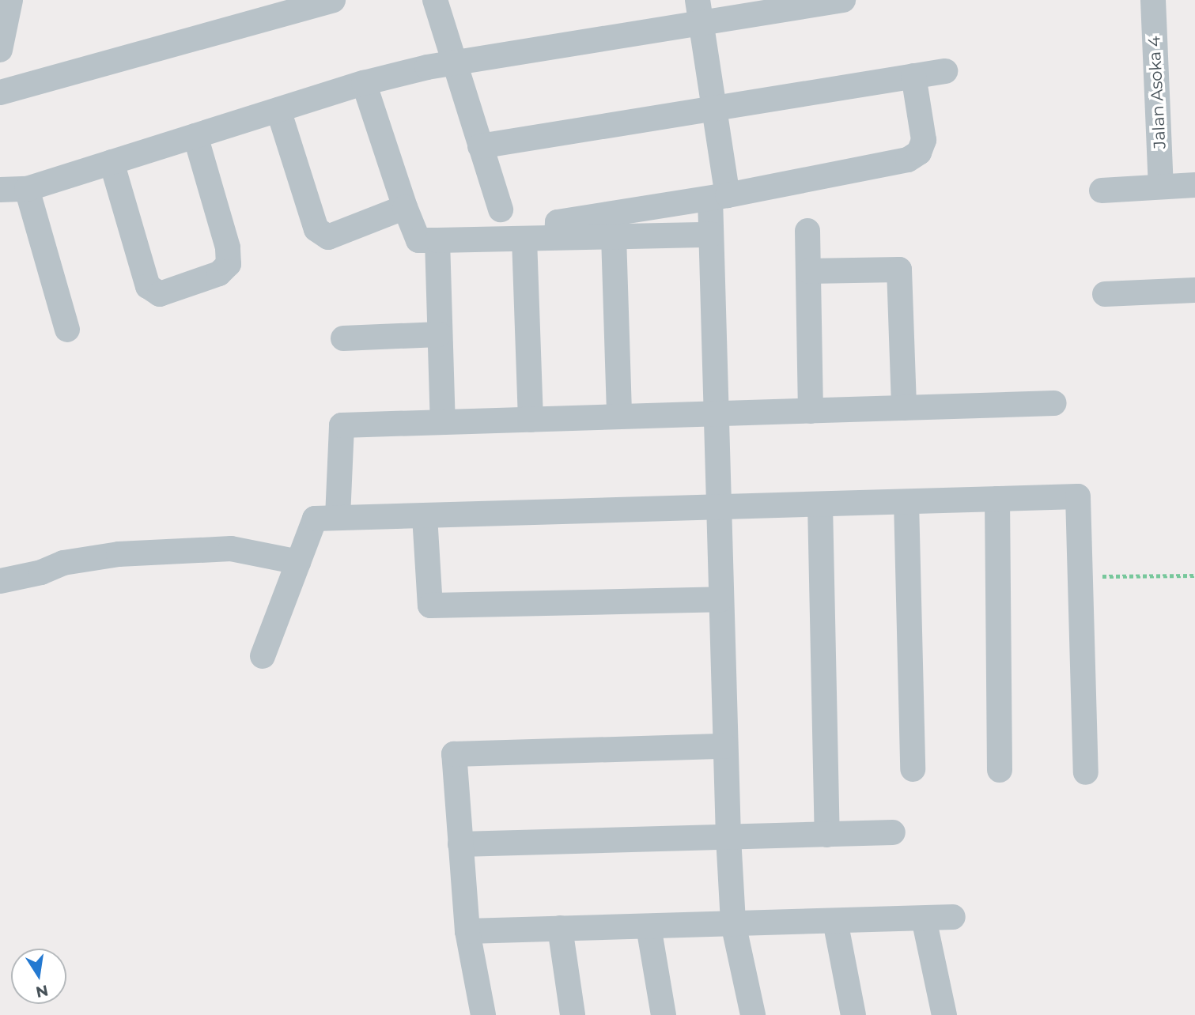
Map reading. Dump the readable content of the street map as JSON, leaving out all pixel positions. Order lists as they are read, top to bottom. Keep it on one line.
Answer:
{"streets":{"street":["Jalan Asoka 4"]},"north":"bottom"}
